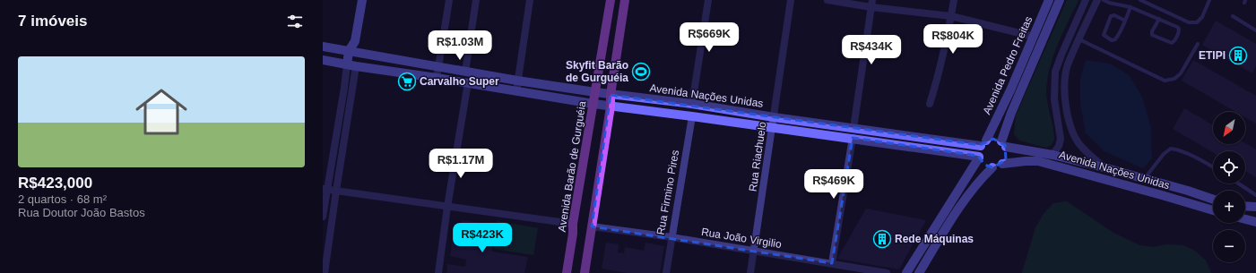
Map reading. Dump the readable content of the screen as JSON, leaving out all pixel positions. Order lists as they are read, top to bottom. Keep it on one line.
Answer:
{"streets":{"main road":["Avenida Barão de Gurguéia"],"street":["Avenida Pedro Freitas","Avenida Nações Unidas","Rua Riachuelo","Rua Firmino Pires","Rua João Virgilio"]},"crossings":[["Avenida Pedro Freitas","Avenida Nações Unidas"],["Avenida Nações Unidas","Rua Riachuelo"],["Avenida Nações Unidas","Avenida Barão de Gurguéia"],["Avenida Nações Unidas","Rua Firmino Pires"],["Rua Riachuelo","Rua João Virgilio"],["Rua Firmino Pires","Rua João Virgilio"]],"places":{"building":["ETIPI","Rede Máquinas"],"sports":["Skyfit Barão de Gurguéia"],"supermarket":["Carvalho Super"]},"north":"bottom left","page":{"heading":"7 imóveis","price":["R$669K","R$804K","R$1.03M","R$434K","R$1.17M","R$469K","R$423K"],"list":[{"name":"R$423,000","note":"2 quartos · 68 m² · Rua Doutor João Bastos"}],"map_buttons":["+","−"]}}
